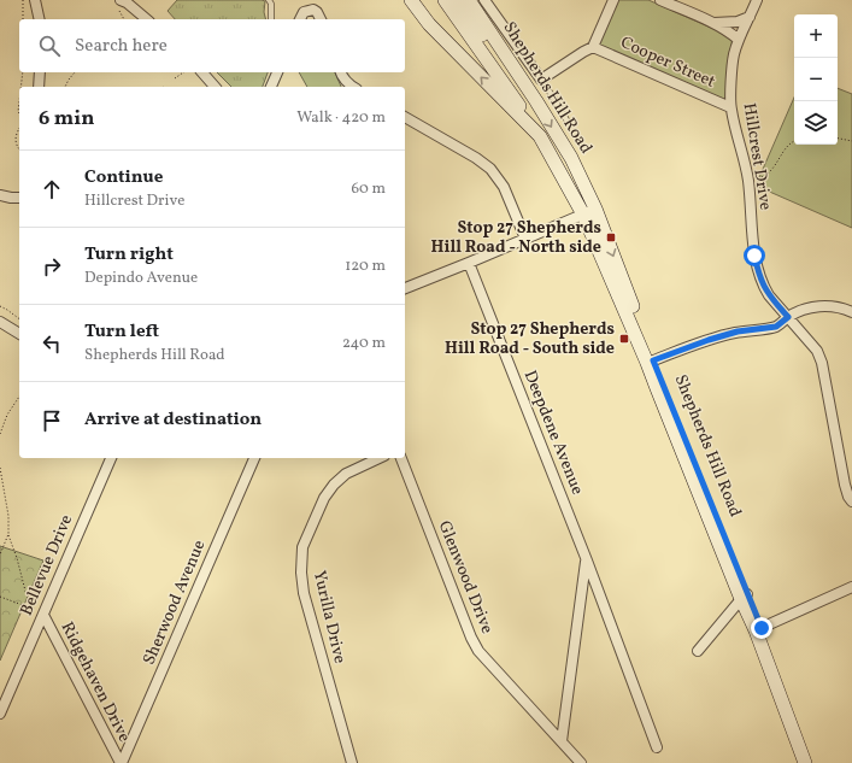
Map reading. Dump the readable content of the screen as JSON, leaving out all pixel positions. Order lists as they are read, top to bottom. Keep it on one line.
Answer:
{"streets":{"main road":["Shepherds Hill Road"],"street":["Cooper Street","Hillcrest Drive","Deepdene Avenue","Bellevue Drive","Glenwood Drive","Sherwood Avenue","Yurilla Drive","Ridgehaven Drive"]},"crossings":[["Cooper Street","Hillcrest Drive"],["Deepdene Avenue","Glenwood Drive"],["Bellevue Drive","Ridgehaven Drive"],["Sherwood Avenue","Ridgehaven Drive"]],"places":{"transit":["Stop 27 Shepherds Hill Road - North side","Stop 27 Shepherds Hill Road - South side"]},"page":{"map_buttons":["+","−"],"search":"Search here","heading":["6 min","Walk · 420 m"],"list":[["Continue","Hillcrest Drive","60 m"],["Turn right","Depindo Avenue","120 m"],["Turn left","Shepherds Hill Road","240 m"],"Arrive at destination"]}}
